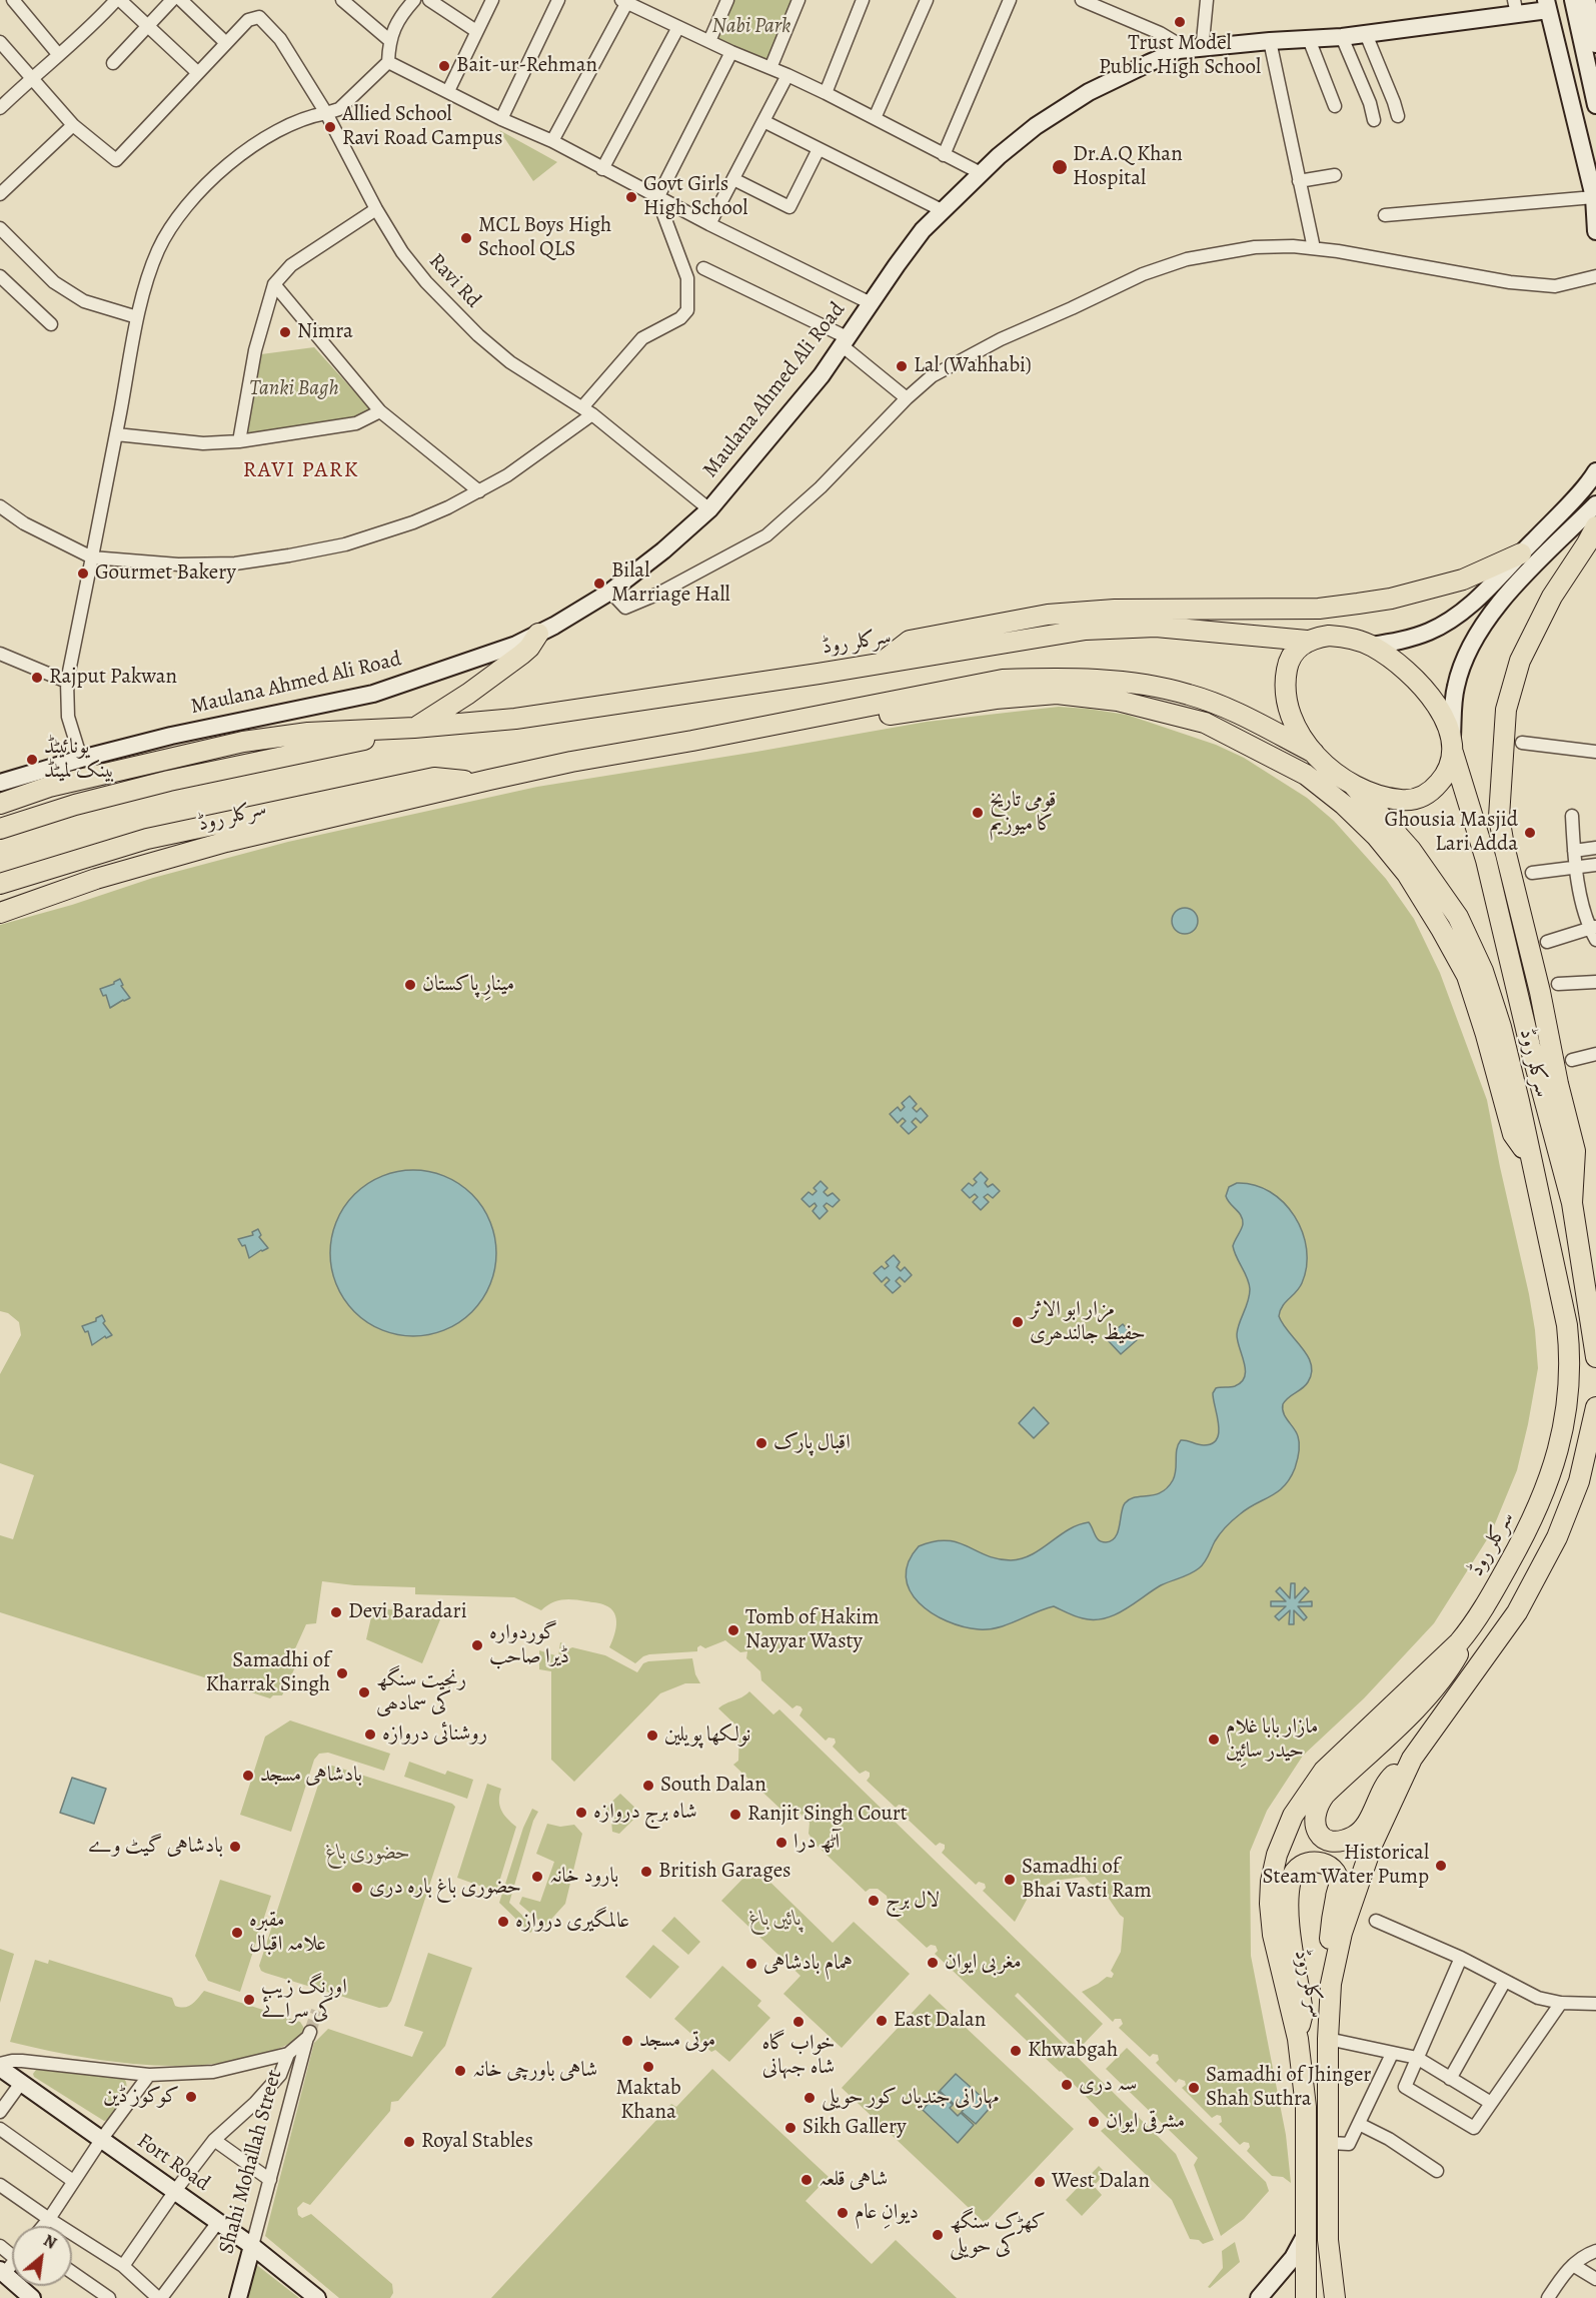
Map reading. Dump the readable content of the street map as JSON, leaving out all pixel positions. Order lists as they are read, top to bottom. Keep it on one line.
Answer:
{"streets":{"main road":["سرکلر روڈ"],"street":["Ravi Rd","Maulana Ahmed Ali Road","Shahi Mohallah Street","Fort Road"]},"crossings":[["Ravi Rd","Maulana Ahmed Ali Road"],["Shahi Mohallah Street","Fort Road"]],"districts":["RAVI PARK"],"parks":["Nabi Park","Tanki Bagh","حضوری باغ","پائیں باغ"],"places":["Trust Model Public High School","Bait-ur-Rehman","Allied School Ravi Road Campus","Dr.A.Q Khan Hospital","Govt Girls High School","MCL Boys High School QLS","Nimra","Lal (Wahhabi)","Gourmet Bakery","Bilal Marriage Hall","Rajput Pakwan","یونائیٹڈ بینک لمیٹڈ","قومی تاریخ کا میوزیم","Ghousia Masjid Lari Adda","مینارِ پاکستان","مزار ابو الاثر حفیظ جالندھری","اقبال پارک","Devi Baradari","Tomb of Hakim Nayyar Wasty","گوردوارہ ڈیرا صاحب","Samadhi of Kharrak Singh","رنجیت سنگھ کی سمادھی","روشنائی دروازہ","نولکھا پویلین","مازار بابا غلام حیدر سائِین","بادشاہی مسجد","South Dalan","شاہ برج دروازہ","Ranjit Singh Court","آٹھ درا","بادشاہی گیٹ وے","Historical Steam Water Pump","British Garages","بارود خانہ","Samadhi of Bhai Vasti Ram","حضوری باغ بارہ دری","لال برج","عالمگیری دروازہ","مقبرہ علامہ اقبال","مغربی ایوان","ہمام بادشاہی","اورنگ زیب کی سرائے","East Dalan","خواب گاہ شاہ جہانی","موتی مسجد","Khwabgah","Maktab Khana","شاہی باورچی خانہ","سہ دری","Samadhi of Jhinger Shah Suthra","کوکوز ڈین","مہارانی جندیاں کور حویلی","مشرقی ایوان","Sikh Gallery","Royal Stables","شاہی قلعہ","West Dalan","دیوانِ عام","کھڑک سنگھ کی حویلی"],"north":"top right"}
